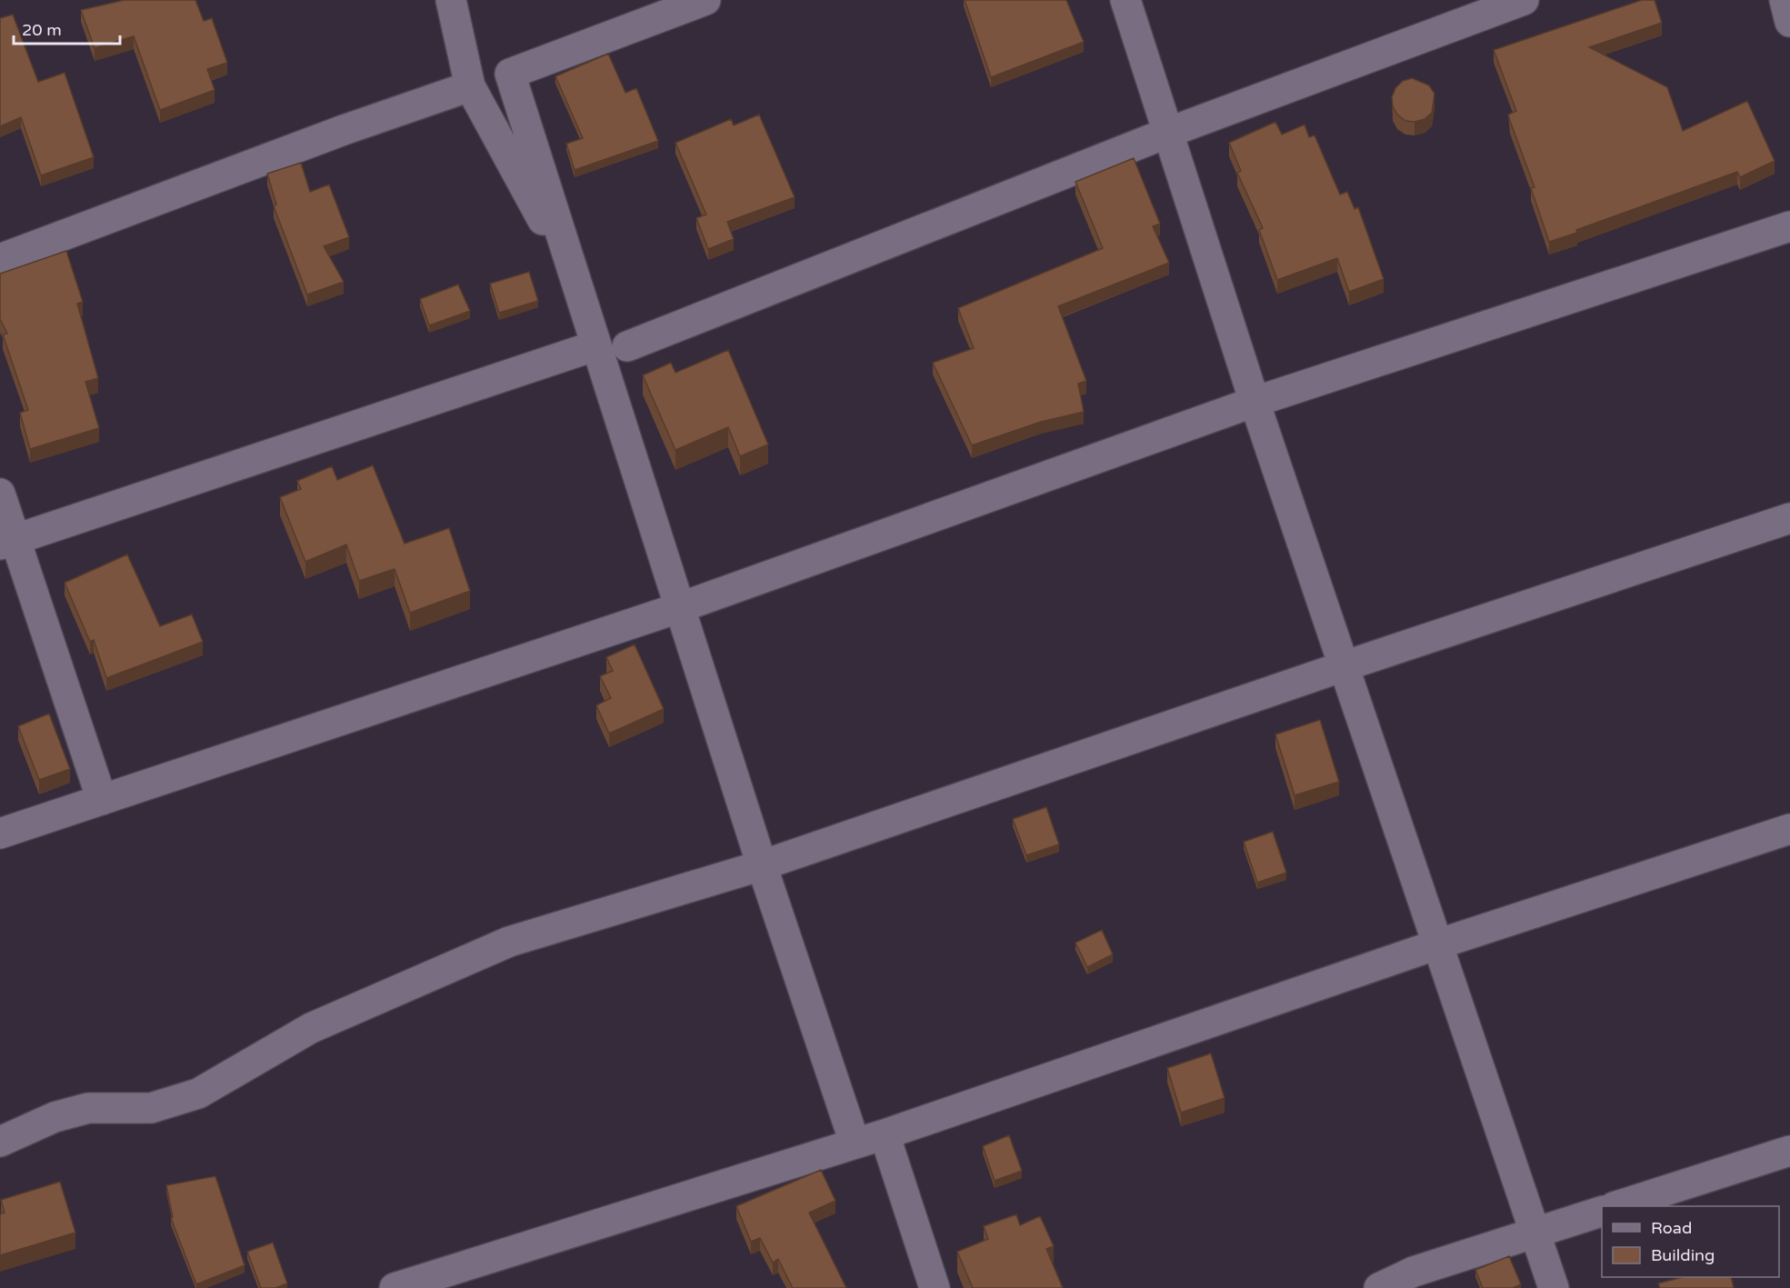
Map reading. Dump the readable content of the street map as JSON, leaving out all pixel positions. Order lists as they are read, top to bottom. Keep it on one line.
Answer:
{"legend":["Road","Building"],"scale_bar":"20 m"}
